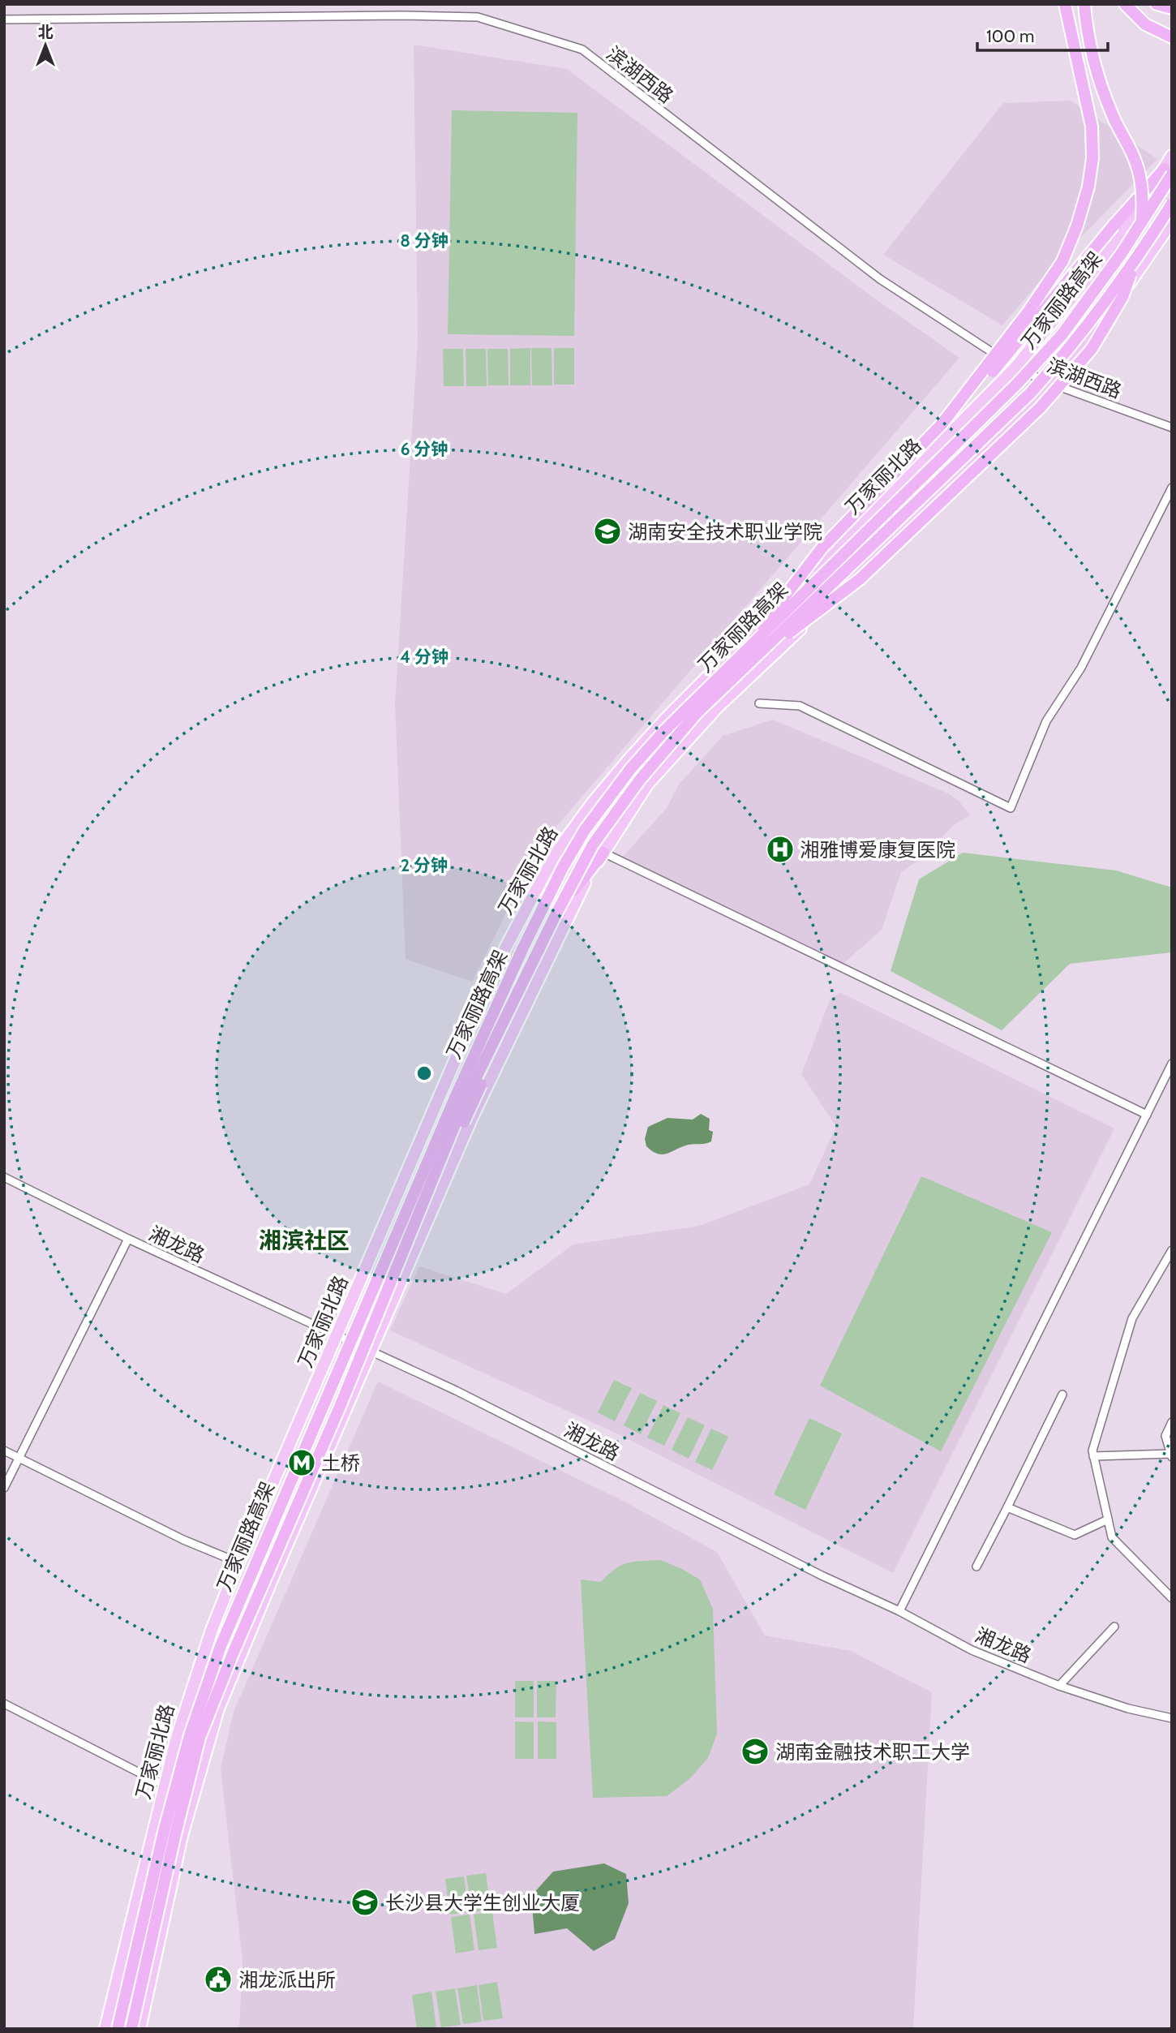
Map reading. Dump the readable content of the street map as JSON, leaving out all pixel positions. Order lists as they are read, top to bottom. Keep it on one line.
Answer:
{"streets":{"highway":["万家丽路高架"],"main road":["万家丽北路"],"street":["滨湖西路","湘龙路"]},"crossings":[["滨湖西路","万家丽北路"],["万家丽路高架","万家丽北路"],["万家丽北路","湘龙路"]],"districts":["湘滨社区"],"places":{"school or university":["湖南安全技术职业学院","湖南金融技术职工大学","长沙县大学生创业大厦"],"hospital":["湘雅博爱康复医院"],"metro station":["土桥"],"public building":["湘龙派出所"]},"scale_bar":"100 m","north":"top","rings":["8 分钟","6 分钟","4 分钟","2 分钟"]}
